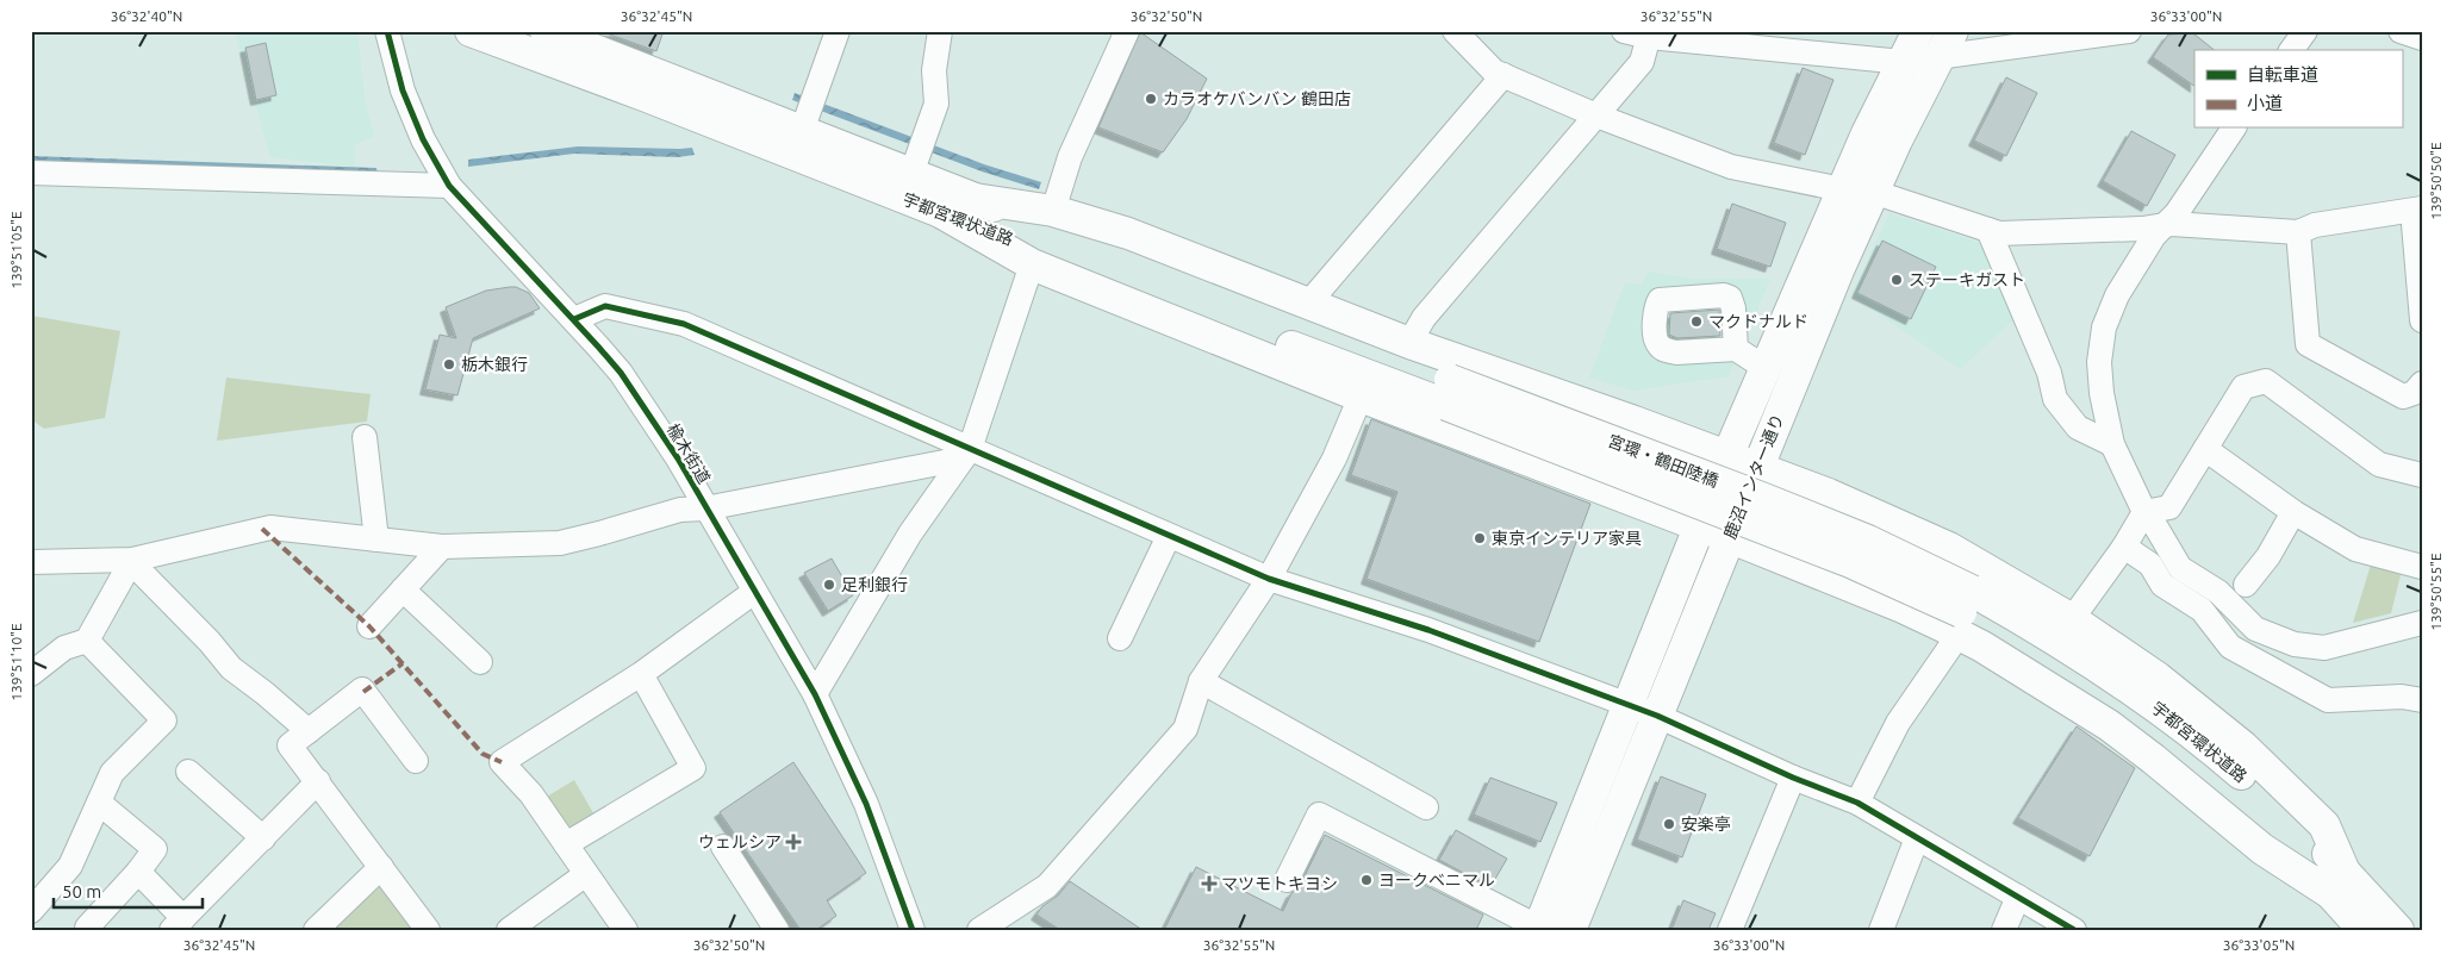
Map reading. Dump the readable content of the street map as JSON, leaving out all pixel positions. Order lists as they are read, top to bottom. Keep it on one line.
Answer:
{"streets":{"main road":["宇都宮環状道路","宮環・鶴田陸橋","鹿沼インター通り"],"street":["楡木街道"]},"crossings":[["宇都宮環状道路","宮環・鶴田陸橋"]],"places":{"other":["カラオケバンバン 鶴田店","ステーキガスト","マクドナルド","栃木銀行","東京インテリア家具","足利銀行","安楽亭","ヨークベニマル"],"health":["ウェルシア","マツモトキヨシ"]},"legend":["自転車道","小道"],"scale_bar":"50 m","coordinates":["36°32'40\"N","36°32'45\"N","36°32'50\"N","36°32'55\"N","36°33'00\"N","139°50'50\"E","139°51'05\"E","139°50'55\"E","139°51'10\"E","36°33'05\"N"]}
